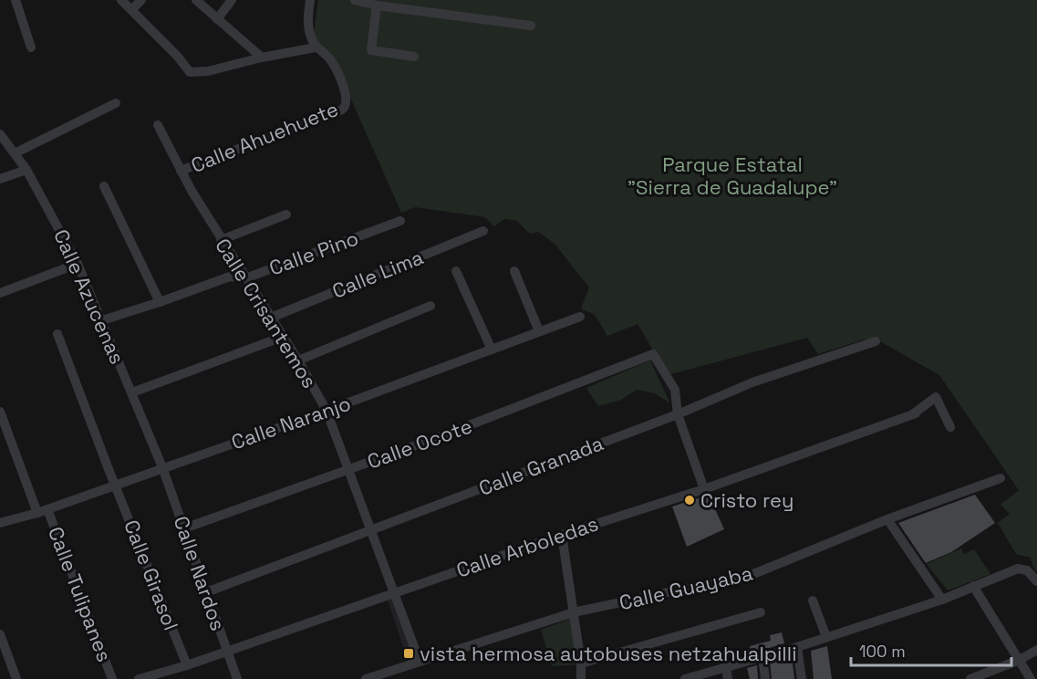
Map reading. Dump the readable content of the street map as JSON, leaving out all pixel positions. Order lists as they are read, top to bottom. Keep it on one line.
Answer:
{"streets":{"street":["Calle Ahuehuete","Calle Pino","Calle Lima","Calle Azucenas","Calle Crisantemos","Calle Naranjo","Calle Ocote","Calle Granada","Calle Arboledas","Calle Nardos","Calle Girasol","Calle Guayaba","Calle Tulipanes"]},"crossings":[["Calle Ahuehuete","Calle Crisantemos"],["Calle Pino","Calle Azucenas"],["Calle Pino","Calle Crisantemos"],["Calle Lima","Calle Crisantemos"],["Calle Azucenas","Calle Naranjo"],["Calle Azucenas","Calle Nardos"],["Calle Crisantemos","Calle Naranjo"],["Calle Crisantemos","Calle Ocote"],["Calle Crisantemos","Calle Granada"],["Calle Crisantemos","Calle Arboledas"],["Calle Crisantemos","Calle Guayaba"],["Calle Naranjo","Calle Nardos"],["Calle Naranjo","Calle Girasol"],["Calle Naranjo","Calle Tulipanes"],["Calle Ocote","Calle Granada"],["Calle Ocote","Calle Nardos"],["Calle Granada","Calle Nardos"],["Calle Arboledas","Calle Nardos"],["Calle Arboledas","Calle Girasol"]],"parks":["Parque Estatal \"Sierra de Guadalupe\""],"places":{"other":["Cristo rey"],"transit":["vista hermosa autobuses netzahualpilli"]},"scale_bar":"100 m"}
